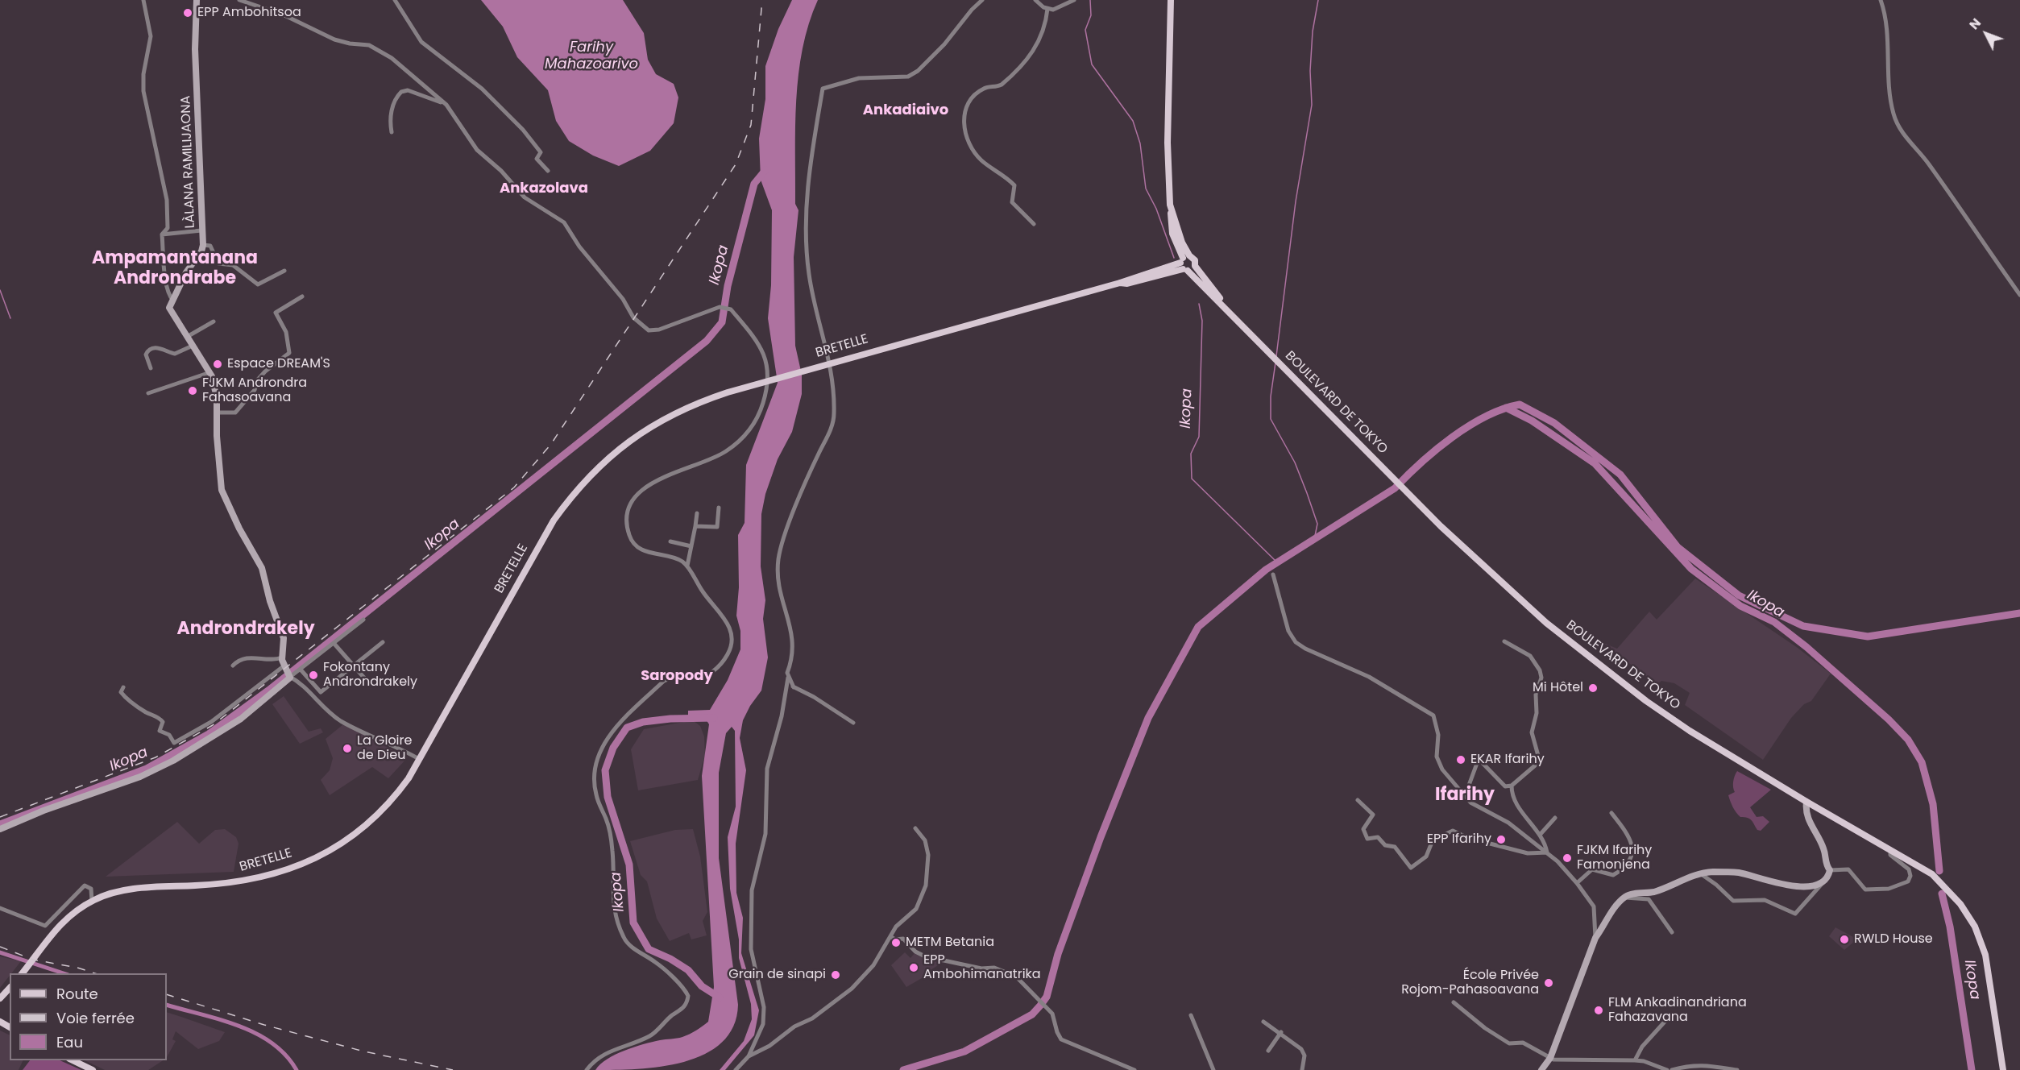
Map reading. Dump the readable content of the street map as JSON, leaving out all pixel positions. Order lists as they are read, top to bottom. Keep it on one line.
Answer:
{"streets":{"main road":["BRETELLE","BOULEVARD DE TOKYO"],"street":["LÀLANA RAMILIJAONA"]},"crossings":[["BRETELLE","BOULEVARD DE TOKYO"]],"districts":["Ankadiaivo","Ankazolava","Ampamantanana Androndrabe","Androndrakely","Saropody","Ifarihy"],"water":["Farihy Mahazoarivo","Ikopa"],"places":["EPP Ambohitsoa","Espace DREAM'S","FJKM Androndra Fahasoavana","Fokontany Androndrakely","Mi Hôtel","La Gloire de Dieu","EKAR Ifarihy","EPP Ifarihy","FJKM Ifarihy Famonjena","RWLD House","METM Betania","EPP Ambohimanatrika","Grain de sinapi","École Privée Rojom-Pahasoavana","FLM Ankadinandriana Fahazavana"],"legend":["Route","Voie ferrée","Eau"],"north":"top left"}
